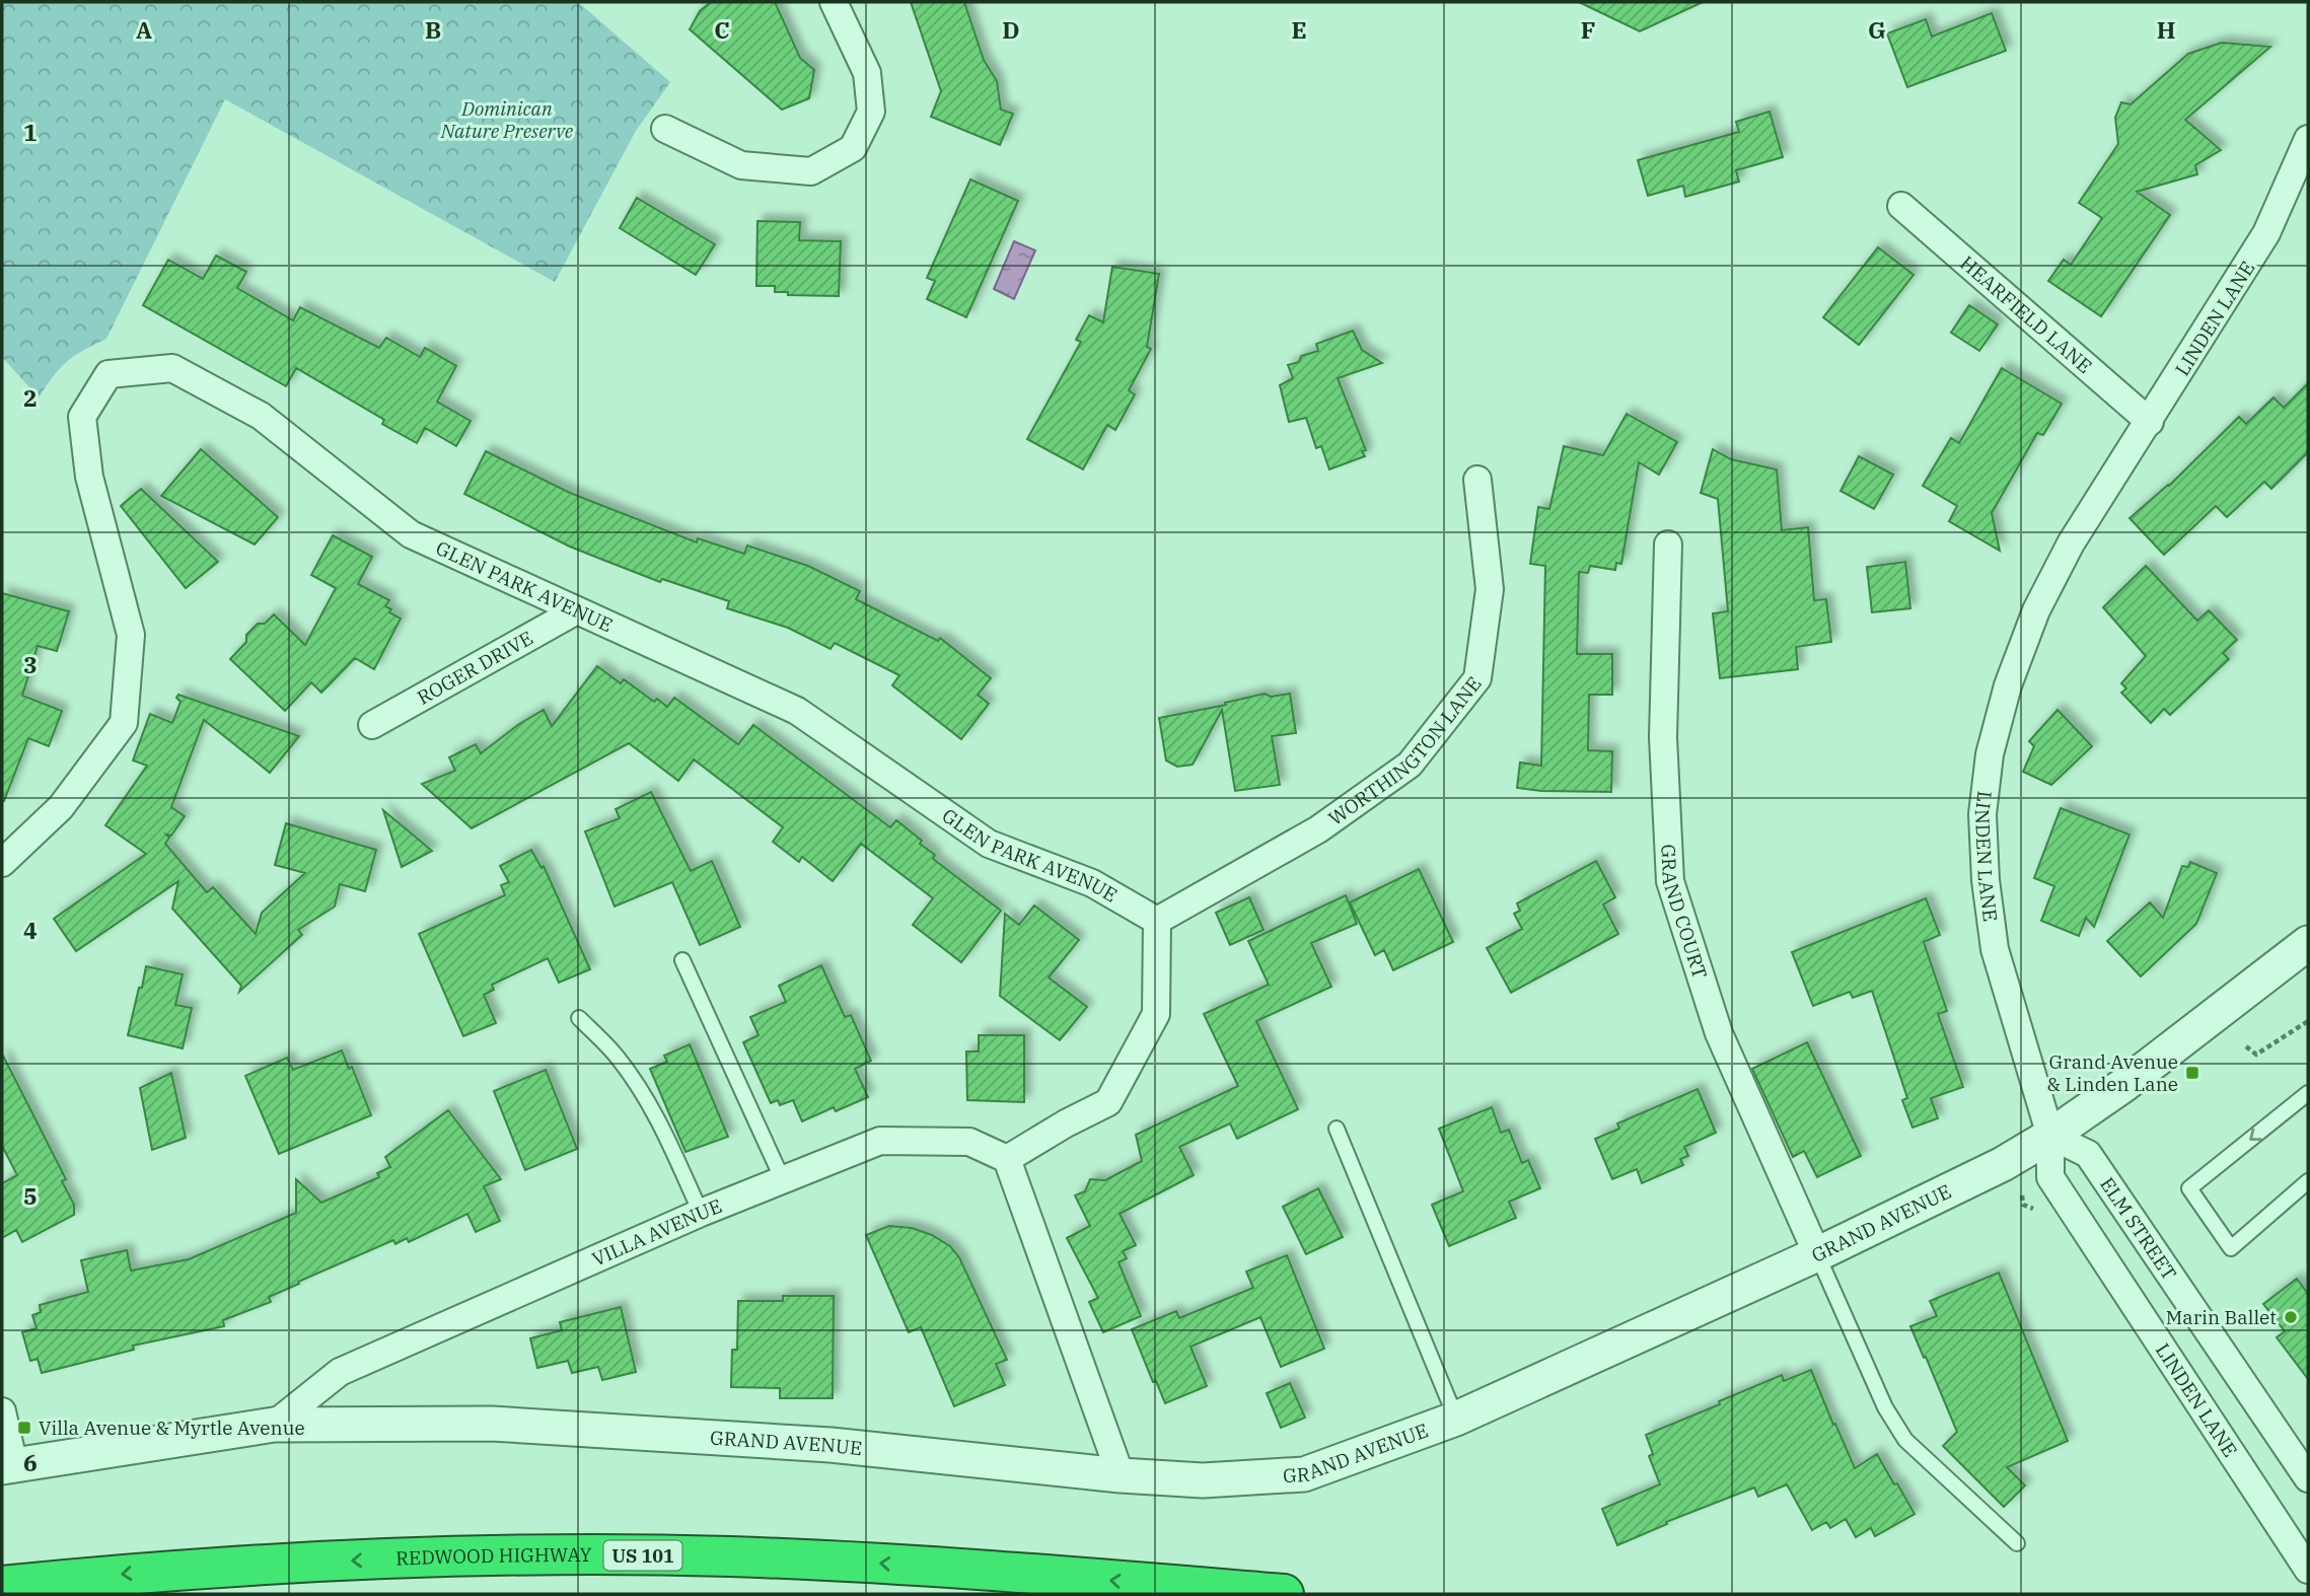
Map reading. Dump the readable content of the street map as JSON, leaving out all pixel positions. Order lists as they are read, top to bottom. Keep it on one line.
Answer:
{"streets":{"highway":["US 101","REDWOOD HIGHWAY"],"street":["HEARFIELD LANE","LINDEN LANE","GLEN PARK AVENUE","ROGER DRIVE","WORTHINGTON LANE","GRAND COURT","GRAND AVENUE","ELM STREET","VILLA AVENUE"]},"crossings":[["HEARFIELD LANE","LINDEN LANE"],["LINDEN LANE","GRAND AVENUE"],["LINDEN LANE","ELM STREET"],["GLEN PARK AVENUE","ROGER DRIVE"],["GLEN PARK AVENUE","WORTHINGTON LANE"],["GRAND COURT","GRAND AVENUE"],["GRAND AVENUE","ELM STREET"],["GRAND AVENUE","VILLA AVENUE"]],"one_way":["REDWOOD HIGHWAY"],"parks":["Dominican Nature Preserve"],"places":{"transit":["Grand Avenue & Linden Lane","Villa Avenue & Myrtle Avenue"],"other":["Marin Ballet"]},"grid":{"columns":["A","B","C","D","E","F","G","H"],"rows":["1","2","3","4","5","6"]}}
